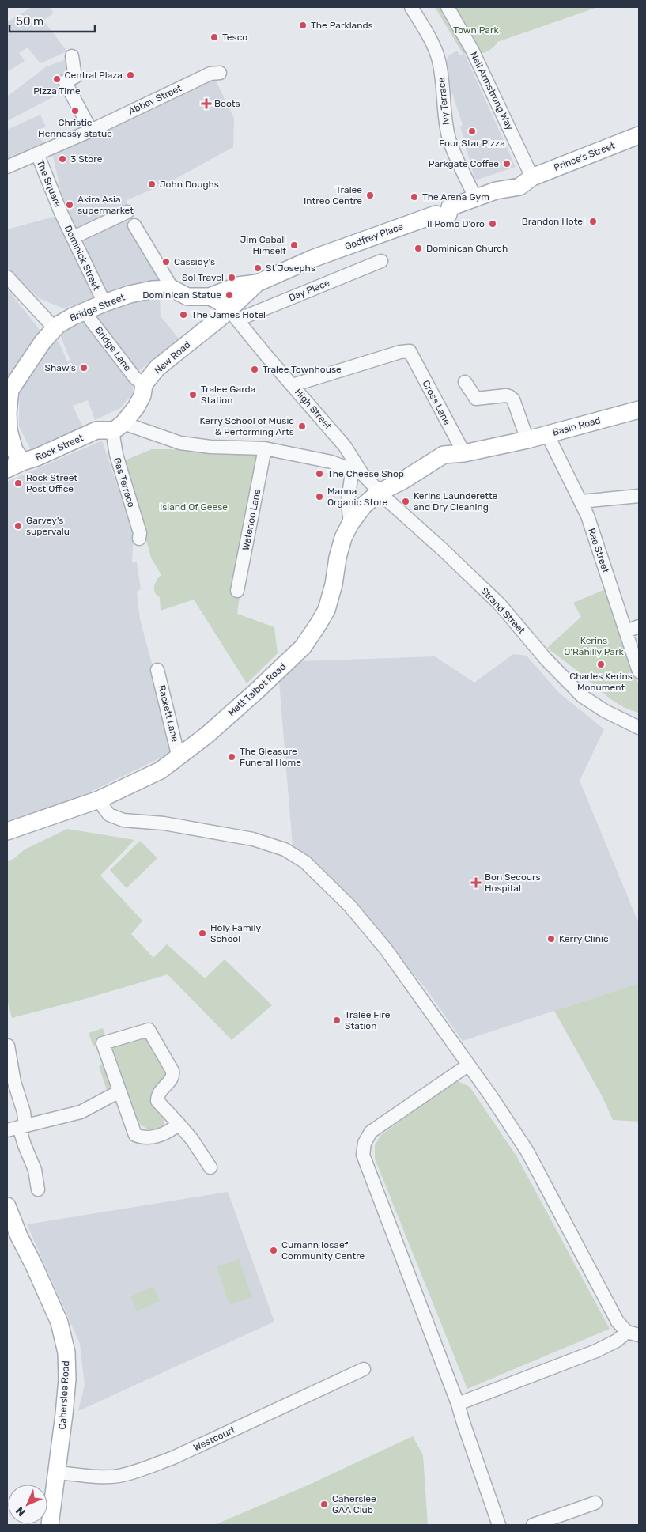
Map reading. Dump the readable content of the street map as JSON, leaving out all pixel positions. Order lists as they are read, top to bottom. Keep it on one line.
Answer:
{"streets":{"main road":["Prince's Street","Godfrey Place","Bridge Street","New Road","Basin Road","Rock Street","Matt Talbot Road","Caherslee Road"],"street":["Neil Armstrong Way","Abbey Street","Ivy Terrace","The Square","Dominick Street","Day Place","Bridge Lane","Cross Lane","High Street","Gas Terrace","Waterloo Lane","Rae Street","Strand Street","Rackett Lane","Westcourt"]},"crossings":[["Neil Armstrong Way","Prince's Street"],["Abbey Street","The Square"],["Ivy Terrace","Prince's Street"],["Ivy Terrace","Godfrey Place"],["Prince's Street","Godfrey Place"],["The Square","Dominick Street"],["Godfrey Place","New Road"],["Dominick Street","Bridge Street"],["Day Place","New Road"],["Day Place","High Street"],["Bridge Street","Bridge Lane"],["Bridge Lane","New Road"],["New Road","High Street"],["New Road","Rock Street"],["New Road","Gas Terrace"],["Cross Lane","High Street"],["Cross Lane","Basin Road"],["Cross Lane","Matt Talbot Road"],["High Street","Strand Street"],["High Street","Matt Talbot Road"],["Basin Road","Rae Street"],["Basin Road","Matt Talbot Road"],["Rock Street","Gas Terrace"],["Strand Street","Matt Talbot Road"],["Matt Talbot Road","Rackett Lane"],["Caherslee Road","Westcourt"]],"parks":["Town Park","Island Of Geese","Kerins O'Rahilly Park"],"places":{"other":["The Parklands","Tesco","Central Plaza","Pizza Time","Christie Hennessy statue","Four Star Pizza","3 Store","Parkgate Coffee","John Doughs","Tralee Intreo Centre","The Arena Gym","Akira Asia supermarket","Brandon Hotel","Il Pomo D'oro","Jim Caball Himself","Dominican Church","Cassidy's","St Josephs","Sol Travel","Dominican Statue","The James Hotel","Shaw's","Tralee Townhouse","Tralee Garda Station","Kerry School of Music & Performing Arts","The Cheese Shop","Rock Street Post Office","Manna Organic Store","Kerins Launderette and Dry Cleaning","Garvey's supervalu","Charles Kerins Monument","The Gleasure Funeral Home","Holy Family School","Kerry Clinic","Tralee Fire Station","Cumann Iosaef Community Centre","Caherslee GAA Club"],"health":["Boots","Bon Secours Hospital"]},"scale_bar":"50 m","north":"bottom left"}
